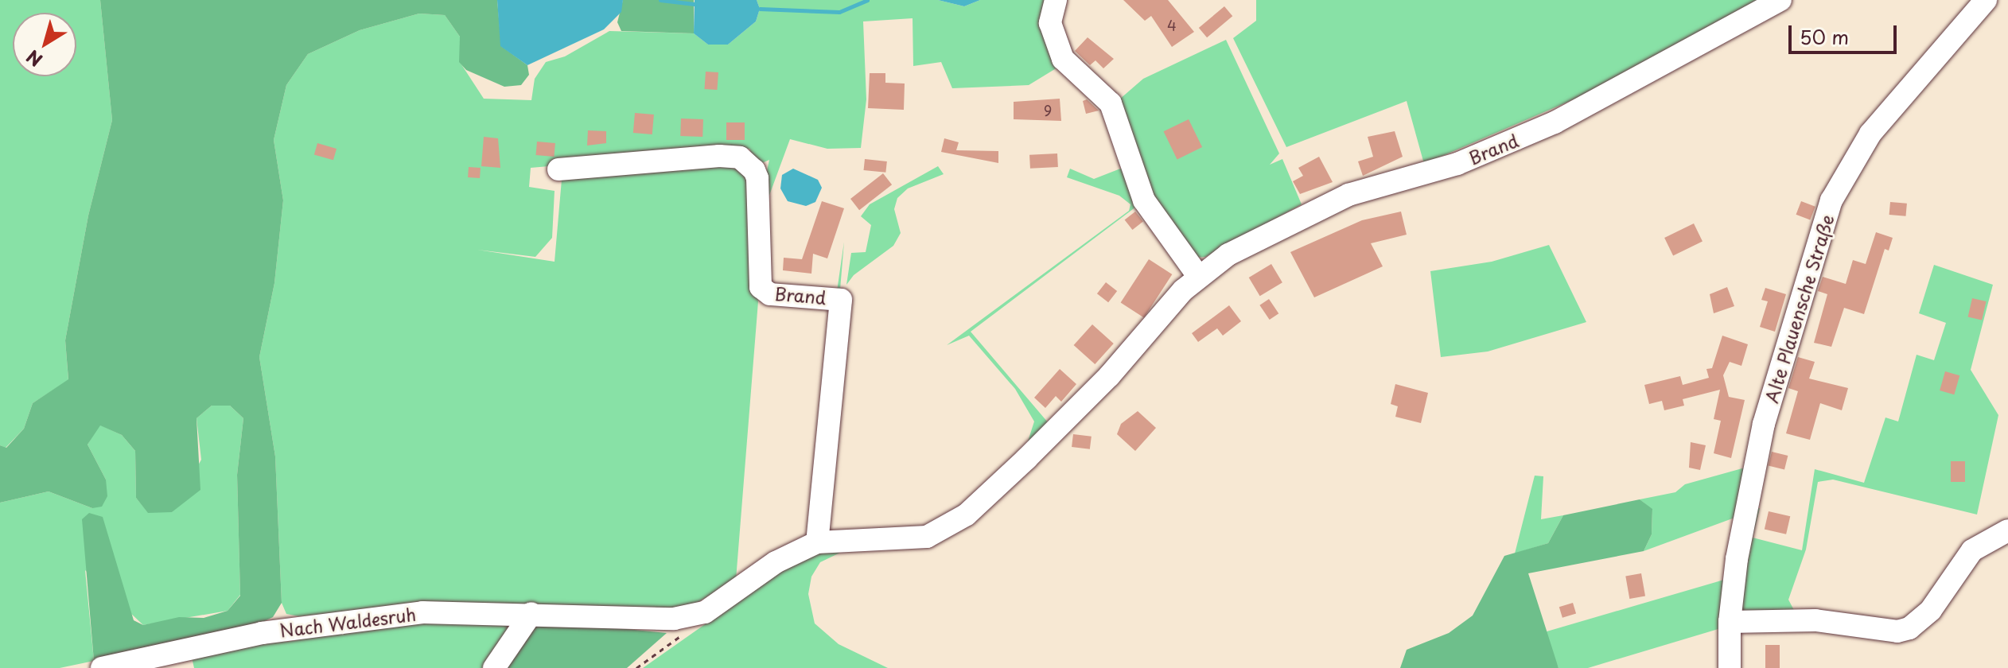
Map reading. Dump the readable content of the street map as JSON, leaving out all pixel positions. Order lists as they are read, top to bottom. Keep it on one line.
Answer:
{"streets":{"street":["Brand","Alte Plauensche Straße","Nach Waldesruh"]},"crossings":[["Brand","Nach Waldesruh"]],"house_numbers":["4","9"],"scale_bar":"50 m","north":"bottom left"}
